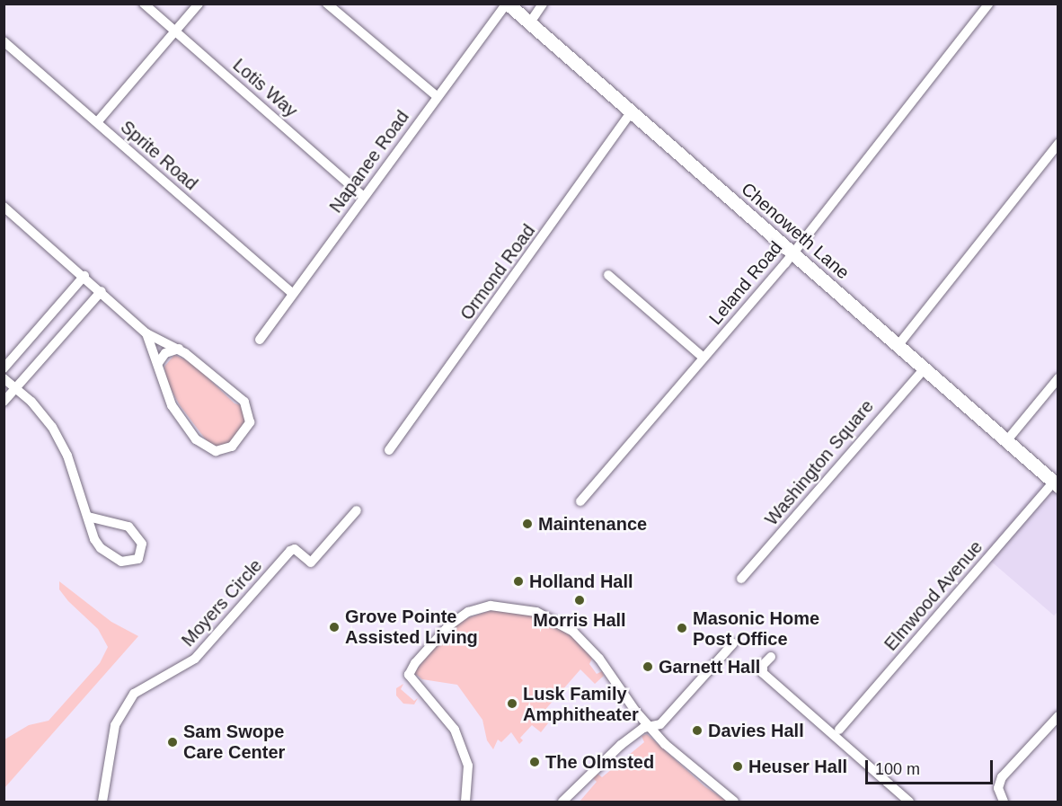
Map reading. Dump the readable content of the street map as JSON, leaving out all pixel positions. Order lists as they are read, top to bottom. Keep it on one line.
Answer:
{"streets":{"main road":["Chenoweth Lane"],"street":["Lotis Way","Sprite Road","Napanee Road","Ormond Road","Leland Road","Washington Square","Elmwood Avenue","Moyers Circle"]},"crossings":[["Lotis Way","Napanee Road"],["Sprite Road","Napanee Road"],["Napanee Road","Chenoweth Lane"],["Chenoweth Lane","Ormond Road"],["Chenoweth Lane","Leland Road"],["Chenoweth Lane","Washington Square"],["Chenoweth Lane","Elmwood Avenue"]],"places":["Maintenance","Holland Hall","Morris Hall","Grove Pointe Assisted Living","Masonic Home Post Office","Garnett Hall","Lusk Family Amphitheater","Davies Hall","Sam Swope Care Center","The Olmsted","Heuser Hall"],"scale_bar":"100 m"}
